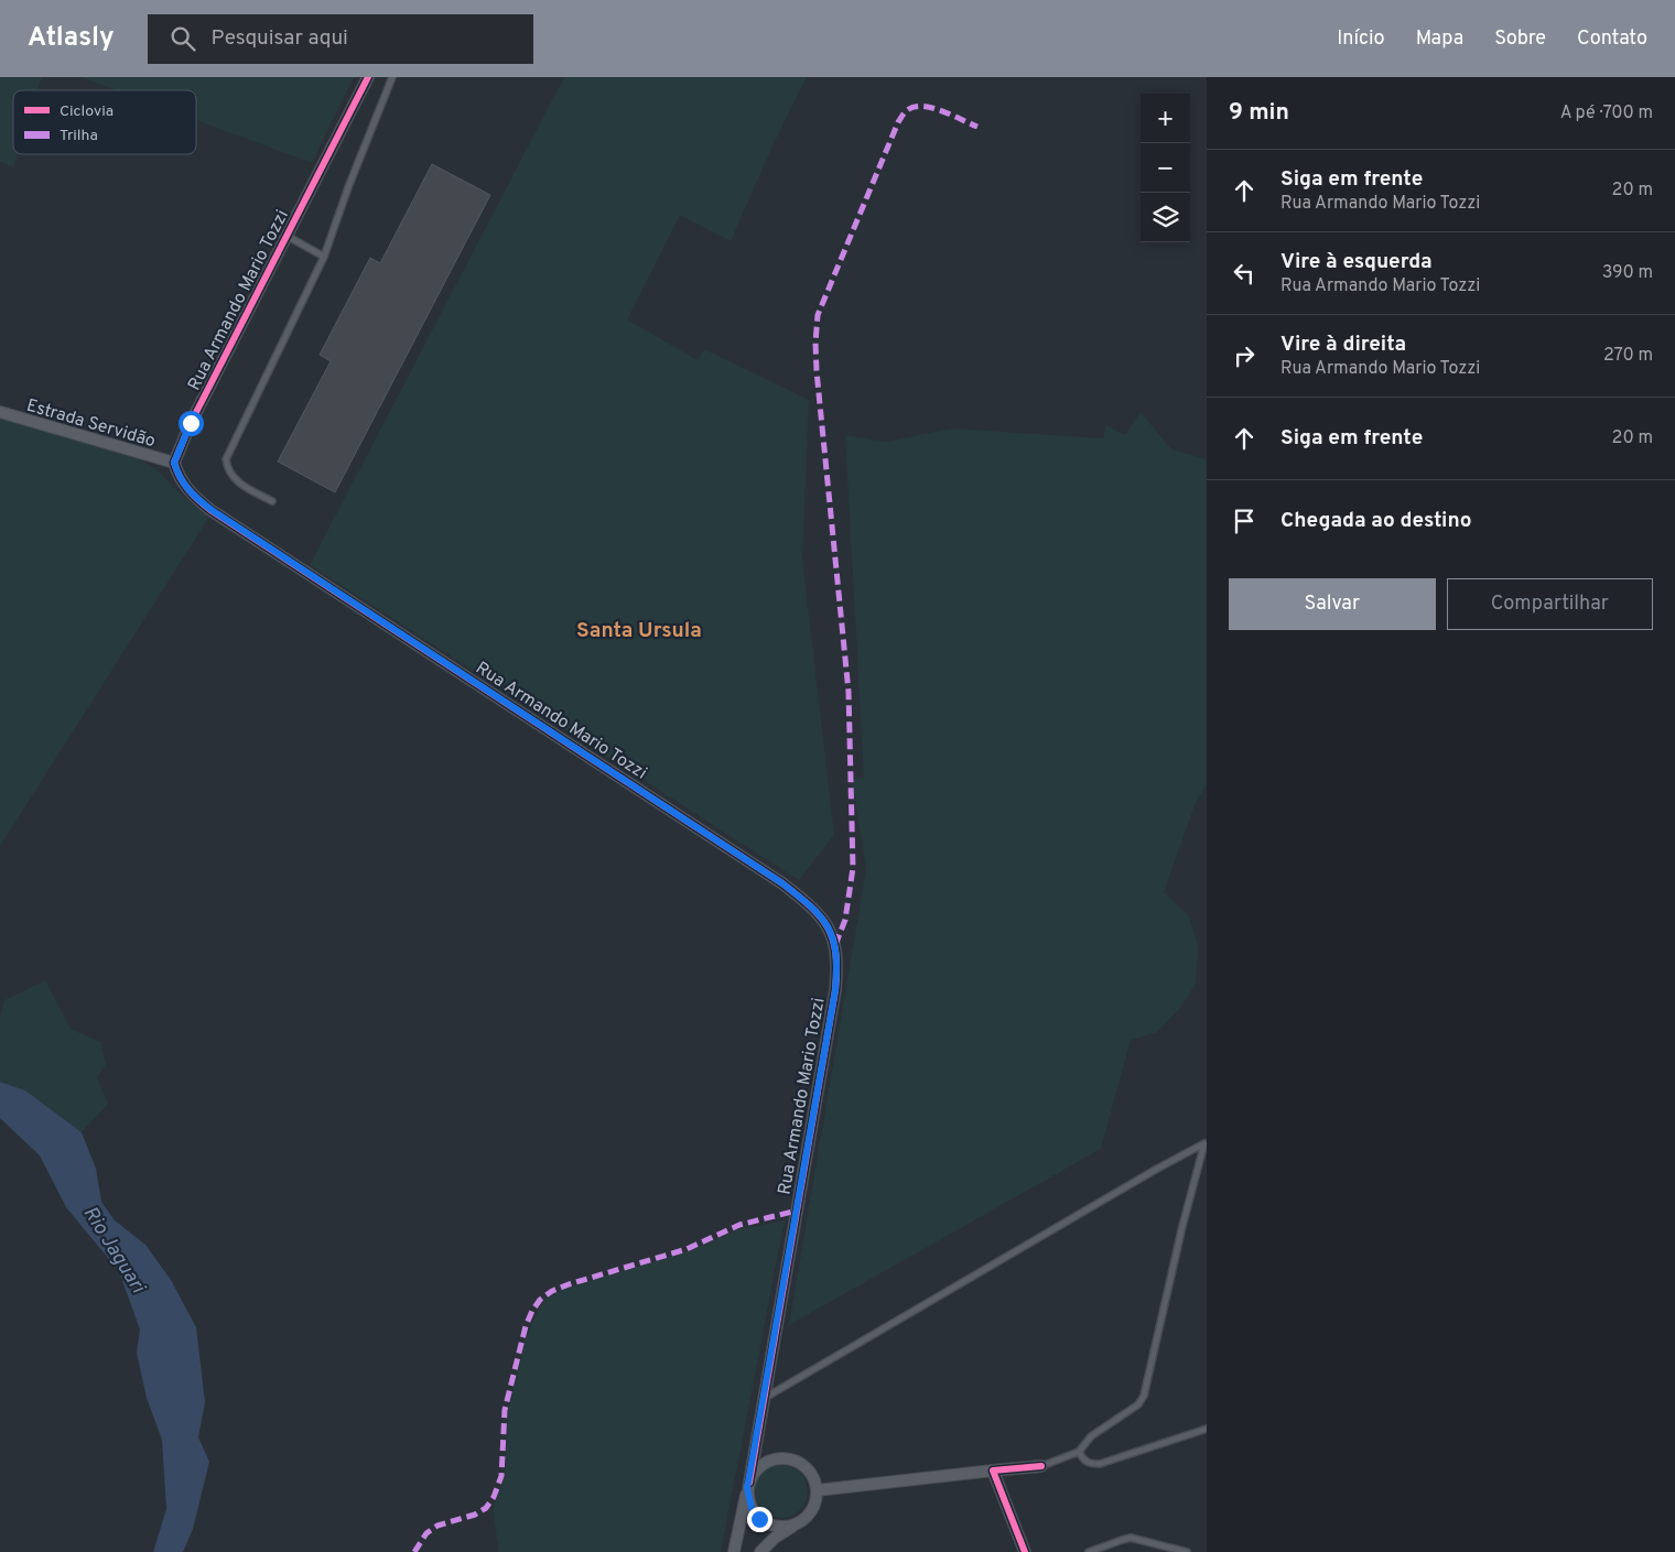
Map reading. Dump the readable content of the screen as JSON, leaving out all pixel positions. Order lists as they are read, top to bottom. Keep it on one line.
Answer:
{"streets":{"street":["Rua Armando Mario Tozzi","Estrada Servidão"]},"crossings":[["Rua Armando Mario Tozzi","Estrada Servidão"]],"districts":["Santa Ursula"],"water":["Rio Jaguari"],"legend":["Ciclovia","Trilha"],"page":{"header":"Atlasly","search":"Pesquisar aqui","nav":["Início","Mapa","Sobre","Contato"],"heading":["9 min","A pé · 700 m"],"map_buttons":["+","−"],"list":[["Siga em frente","Rua Armando Mario Tozzi","20 m"],["Vire à esquerda","Rua Armando Mario Tozzi","390 m"],["Vire à direita","Rua Armando Mario Tozzi","270 m"],["Siga em frente","20 m"],"Chegada ao destino"],"buttons":["Salvar","Compartilhar"]}}
